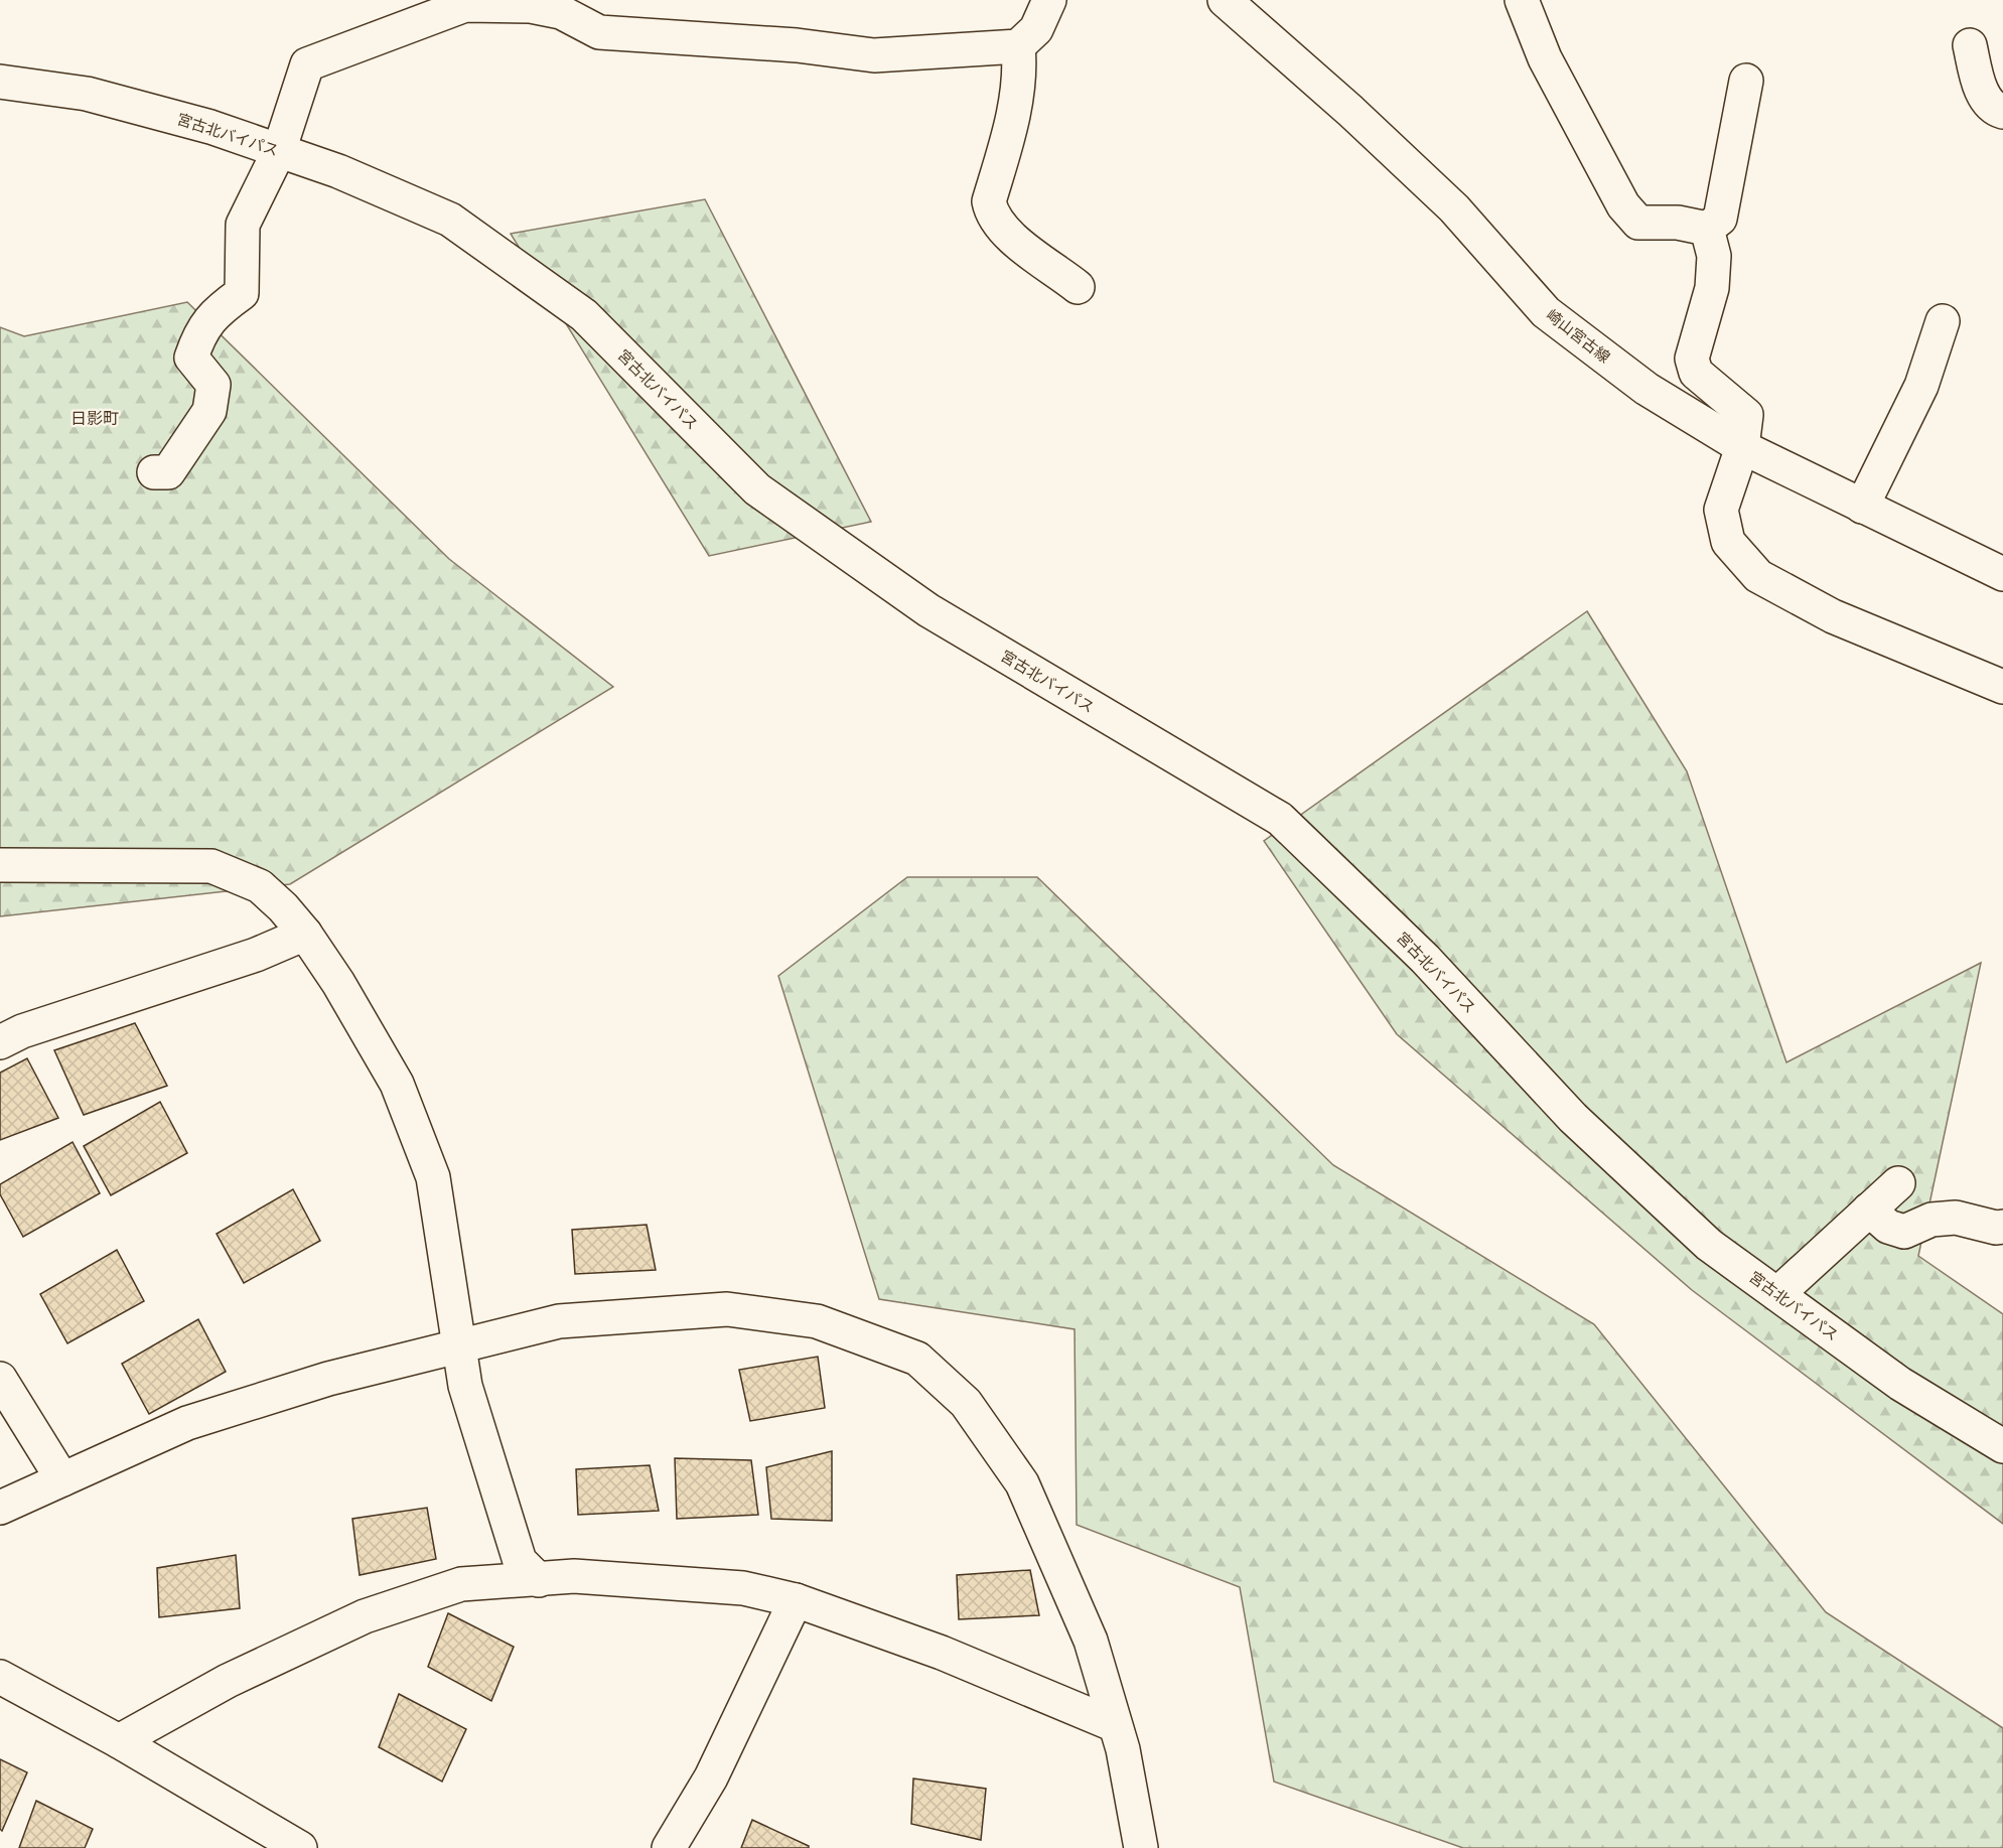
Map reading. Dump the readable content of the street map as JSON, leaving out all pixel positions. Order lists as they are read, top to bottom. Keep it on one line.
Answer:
{"streets":{"main road":["宮古北バイパス","崎山宮古線"]},"districts":["日影町"]}
